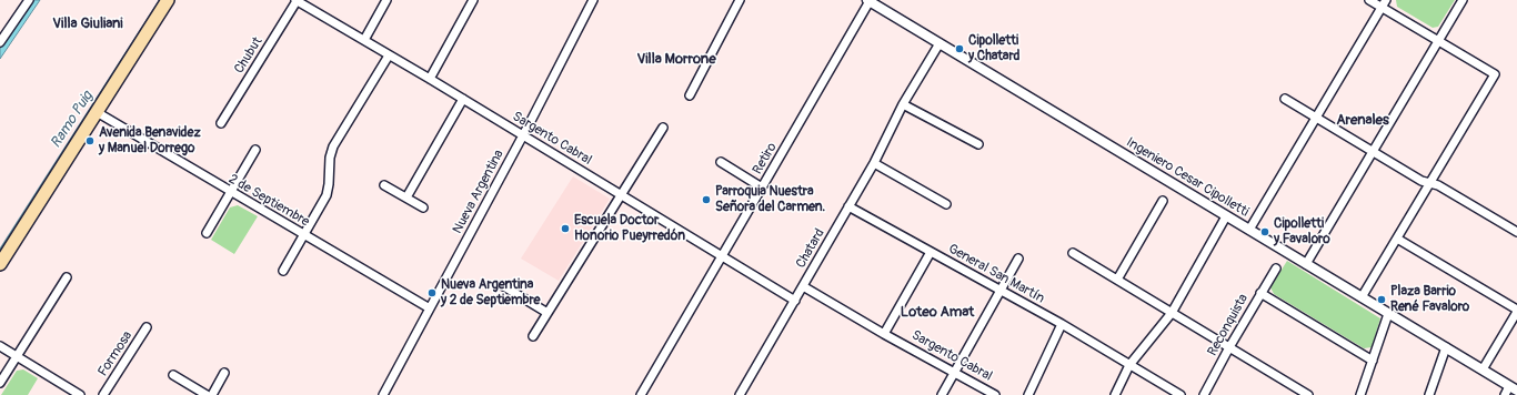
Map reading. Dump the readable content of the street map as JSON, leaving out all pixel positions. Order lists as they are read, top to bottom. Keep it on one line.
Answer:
{"streets":{"street":["Chubut","Sargento Cabral","Retiro","Ingeniero Cesar Cipolletti","Nueva Argentina","2 de Septiembre","Chatard","General San Martín","Reconquista","Formosa"]},"crossings":[["Chubut","Sargento Cabral"],["Sargento Cabral","Retiro"],["Sargento Cabral","Nueva Argentina"],["Sargento Cabral","Chatard"],["Retiro","Ingeniero Cesar Cipolletti"],["Ingeniero Cesar Cipolletti","Chatard"],["Nueva Argentina","2 de Septiembre"],["Chatard","General San Martín"]],"districts":["Villa Giuliani","Villa Morrone","Arenales","Loteo Amat"],"water":["Ramo Puig"],"places":["Cipolletti y Chatard","Avenida Benavidez y Manuel Dorrego","Parroquia Nuestra Señora del Carmen.","Escuela Doctor Honorio Pueyrredón","Cipolletti y Favaloro","Nueva Argentina y 2 de Septiembre","Plaza Barrio René Favaloro"]}
